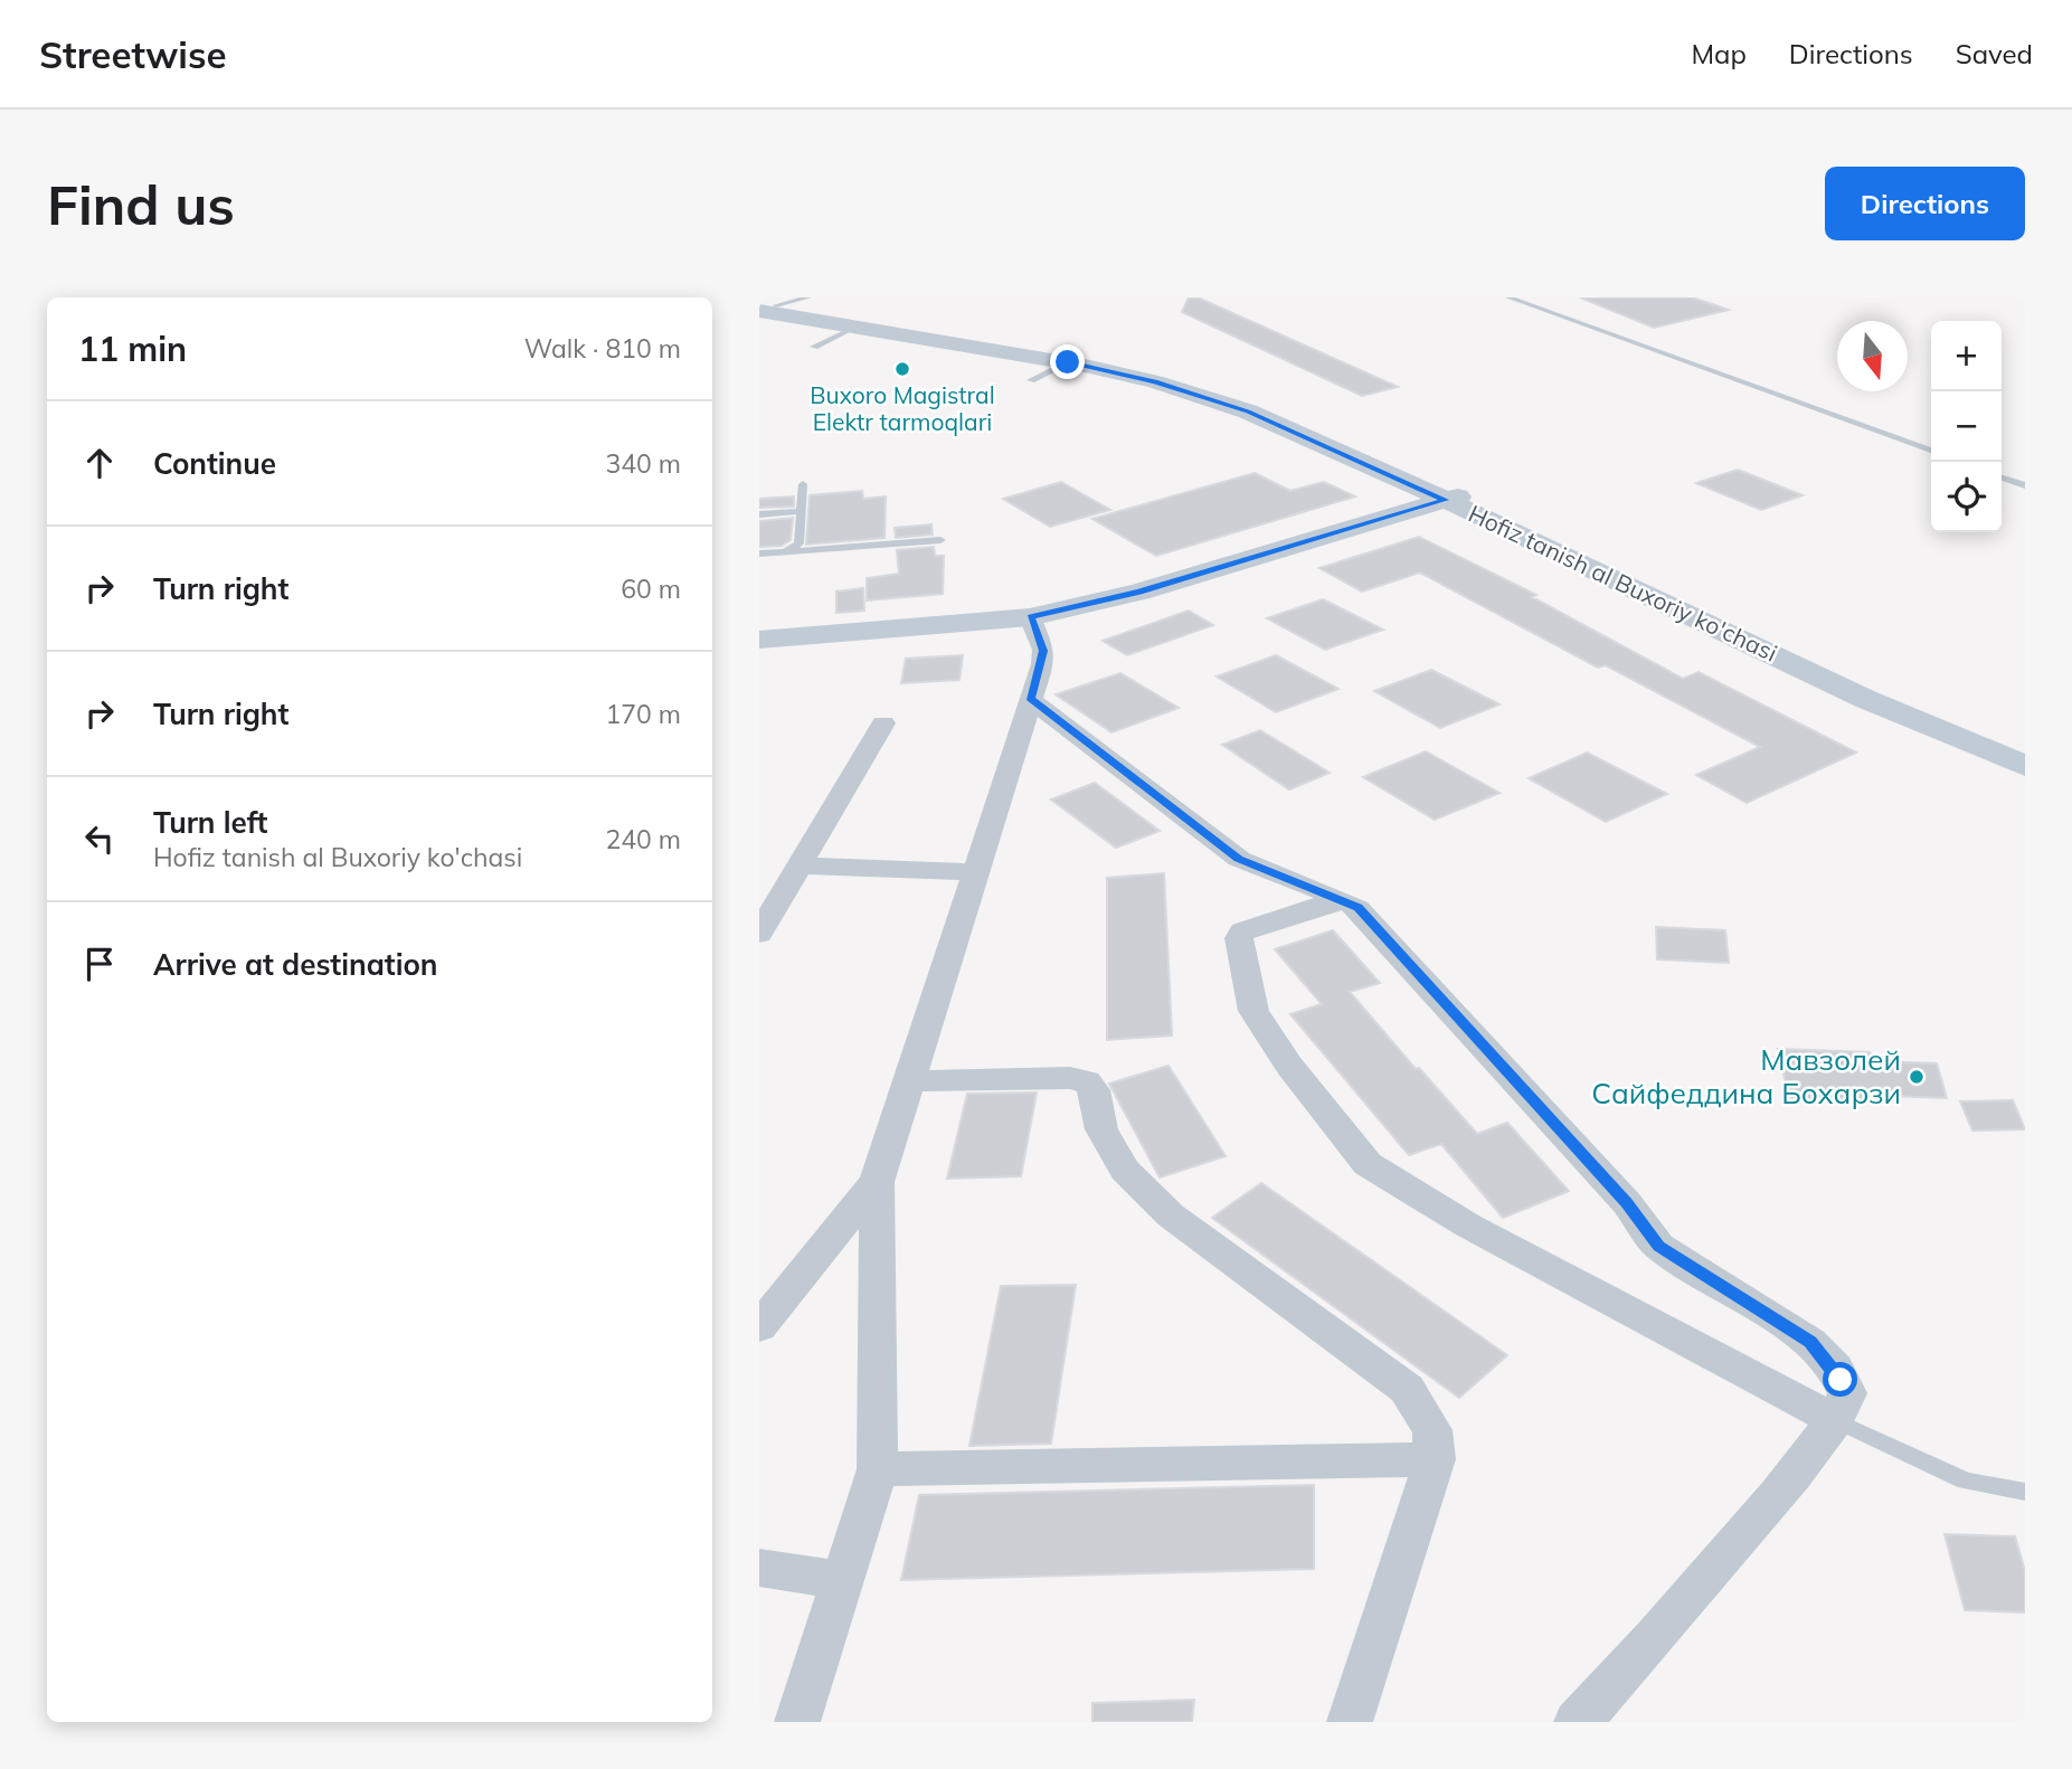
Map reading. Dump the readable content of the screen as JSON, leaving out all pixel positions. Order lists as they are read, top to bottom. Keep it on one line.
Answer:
{"streets":{"main road":["Hofiz tanish al Buxoriy ko'chasi"]},"places":["Buxoro Magistral Elektr tarmoqlari","Мавзолей Сайфеддина Бохарзи"],"north":"bottom","page":{"header":"Streetwise","nav":["Map","Directions","Saved"],"buttons":"Directions","title":"Find us","heading":["11 min","Walk · 810 m"],"map_buttons":["+","−"],"list":[["Continue","340 m"],["Turn right","60 m"],["Turn right","170 m"],["Turn left","Hofiz tanish al Buxoriy ko'chasi","240 m"],"Arrive at destination"]}}
